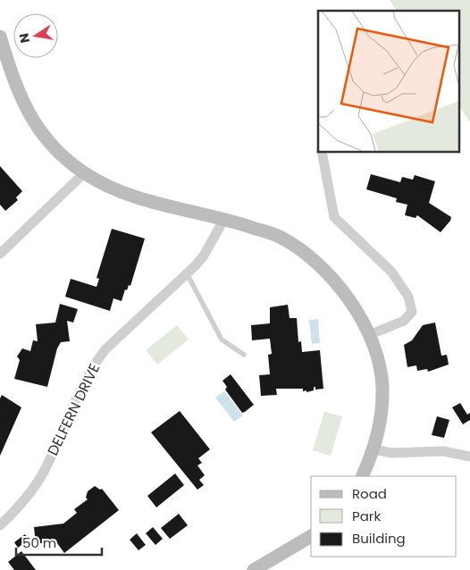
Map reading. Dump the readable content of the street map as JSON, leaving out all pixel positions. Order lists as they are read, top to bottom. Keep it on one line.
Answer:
{"streets":{"street":["DELFERN DRIVE"]},"legend":["Road","Park","Building"],"scale_bar":"50 m","north":"left"}
